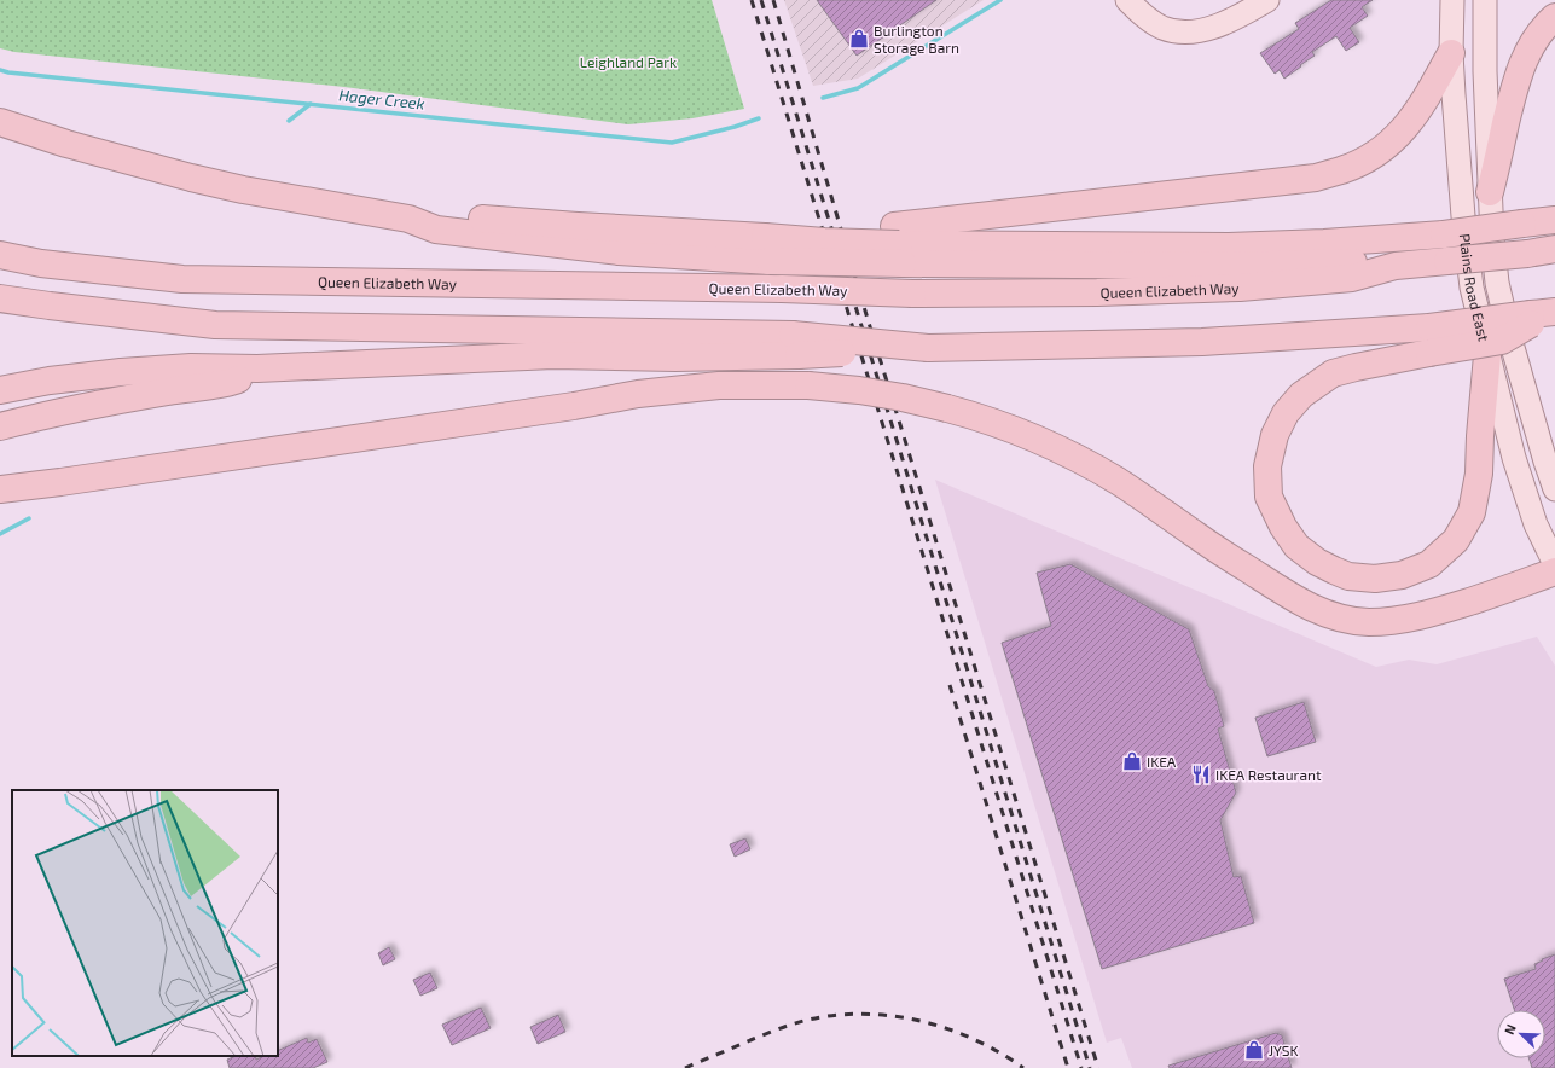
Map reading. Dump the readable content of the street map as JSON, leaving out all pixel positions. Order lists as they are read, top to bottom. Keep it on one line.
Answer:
{"streets":{"highway":["Queen Elizabeth Way"],"main road":["Plains Road East"]},"water":["Hager Creek"],"parks":["Leighland Park"],"places":{"shop":["Burlington Storage Barn","IKEA","JYSK"],"restaurant":["IKEA Restaurant"]},"north":"top left"}
